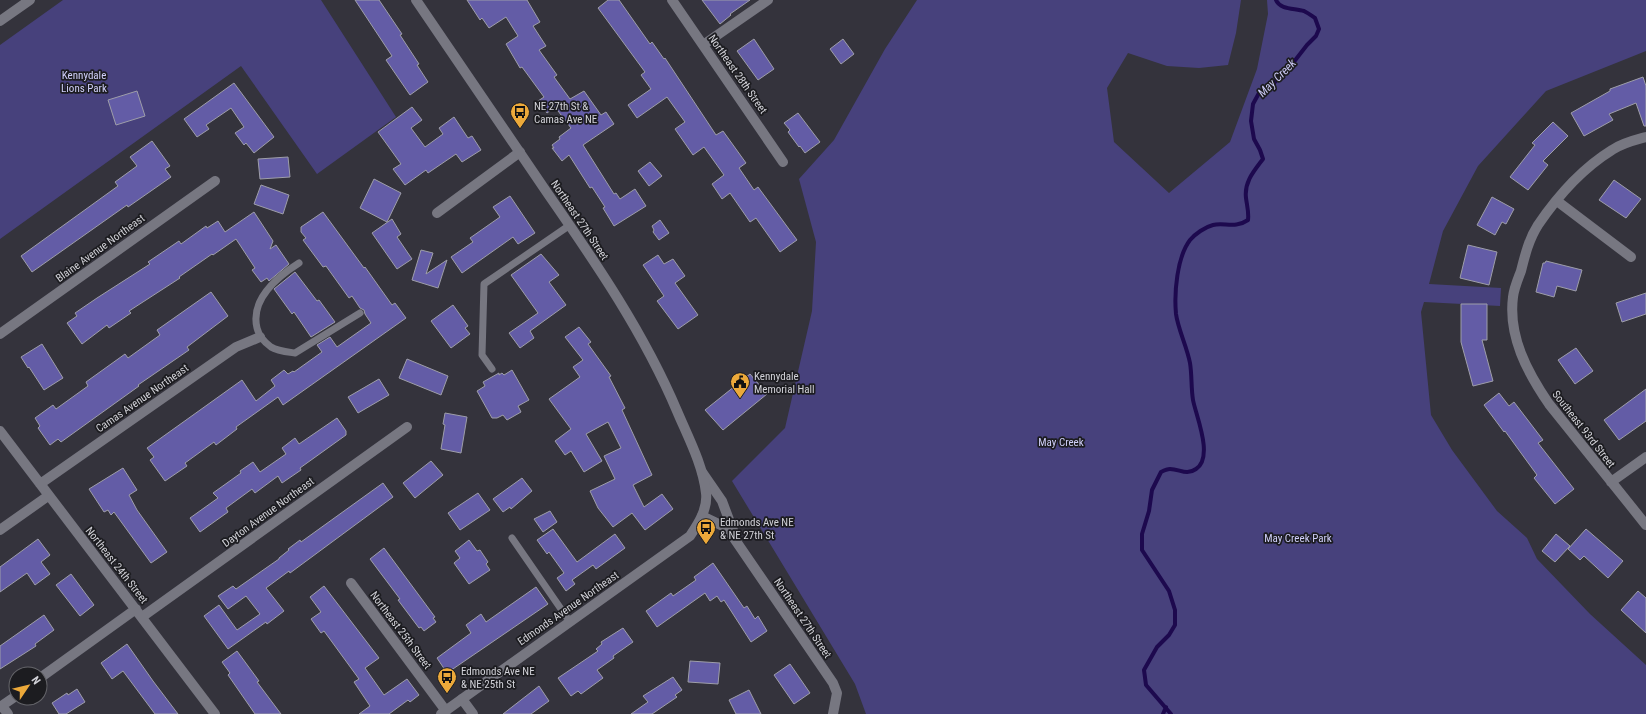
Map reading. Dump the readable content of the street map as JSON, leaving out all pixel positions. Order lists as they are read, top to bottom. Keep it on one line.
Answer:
{"streets":{"street":["Northeast 28th Street","Northeast 27th Street","Blaine Avenue Northeast","Camas Avenue Northeast","Southeast 93rd Street","Dayton Avenue Northeast","Northeast 24th Street","Edmonds Avenue Northeast","Northeast 25th Street"]},"crossings":[["Northeast 27th Street","Edmonds Avenue Northeast"],["Camas Avenue Northeast","Northeast 24th Street"],["Dayton Avenue Northeast","Northeast 24th Street"],["Edmonds Avenue Northeast","Northeast 25th Street"]],"water":["May Creek"],"parks":["Kennydale Lions Park","May Creek","May Creek Park"],"places":{"bus stop":["NE 27th St & Camas Ave NE","Edmonds Ave NE & NE 27th St","Edmonds Ave NE & NE 25th St"],"public building":["Kennydale Memorial Hall"]},"north":"top right"}
